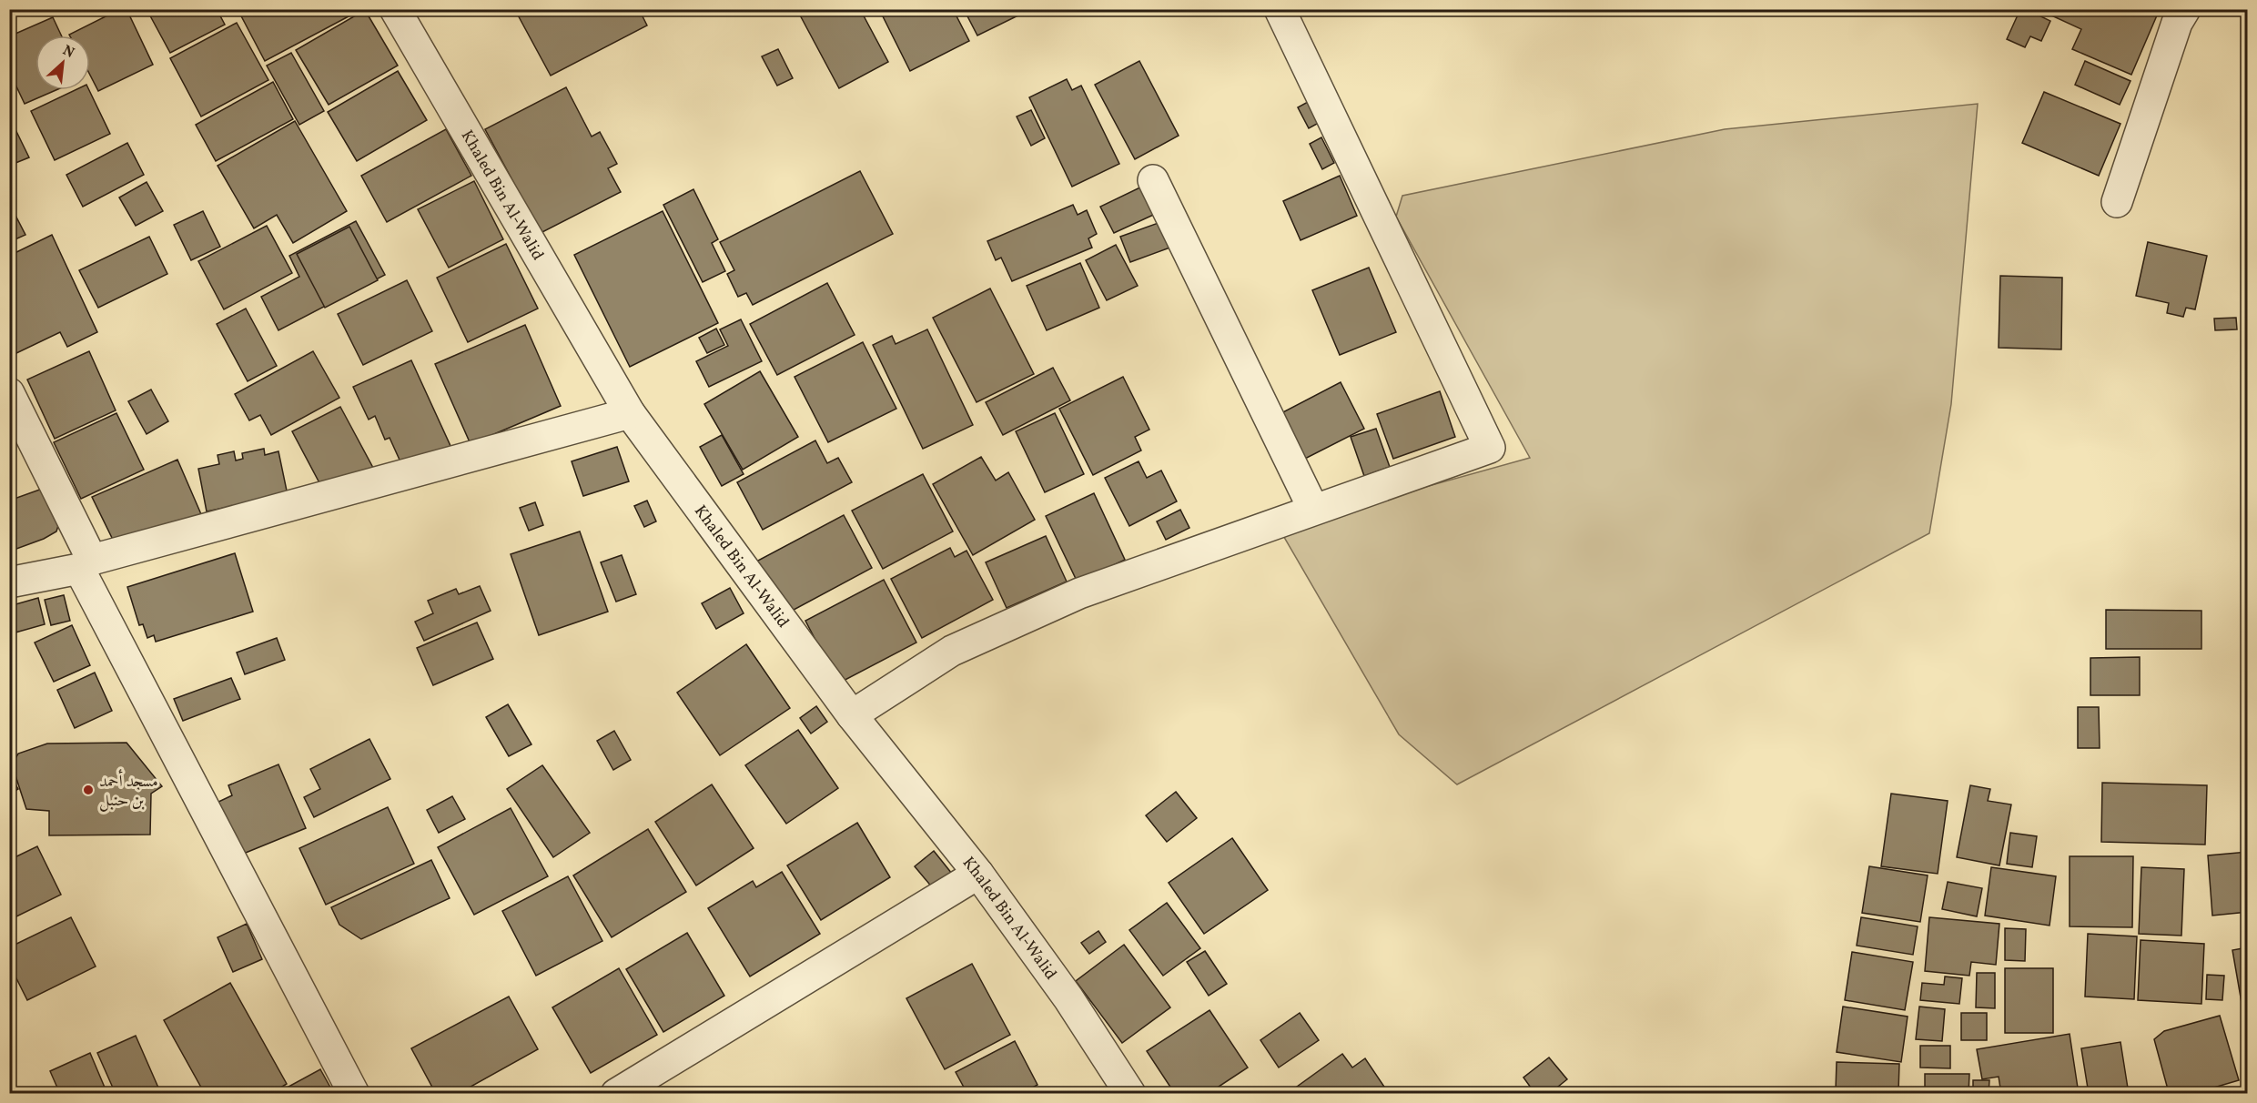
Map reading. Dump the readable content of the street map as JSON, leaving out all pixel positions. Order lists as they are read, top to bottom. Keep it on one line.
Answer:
{"streets":{"street":["Khaled Bin Al-Walid"]},"places":["مسجد أحمد بن حنبل"],"north":"top right"}
